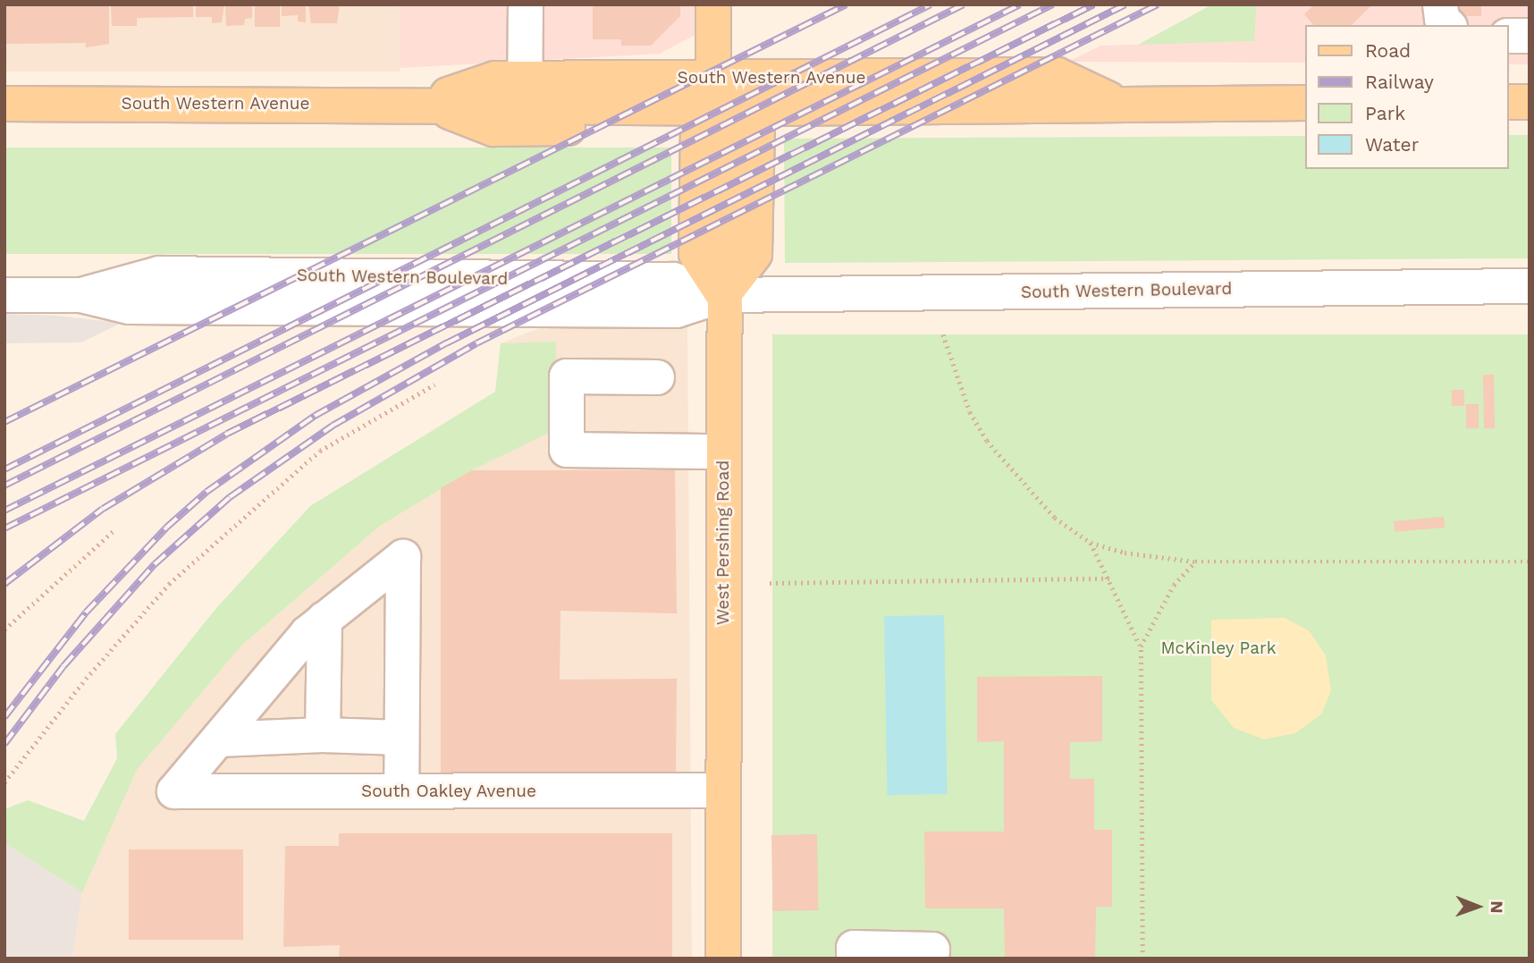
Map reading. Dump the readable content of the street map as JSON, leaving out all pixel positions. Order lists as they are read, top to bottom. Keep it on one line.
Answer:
{"streets":{"main road":["South Western Avenue","West Pershing Road"],"street":["South Western Boulevard","South Oakley Avenue"]},"crossings":[["South Western Boulevard","West Pershing Road"],["West Pershing Road","South Oakley Avenue"]],"parks":["McKinley Park"],"legend":["Road","Railway","Park","Water"],"north":"right"}
